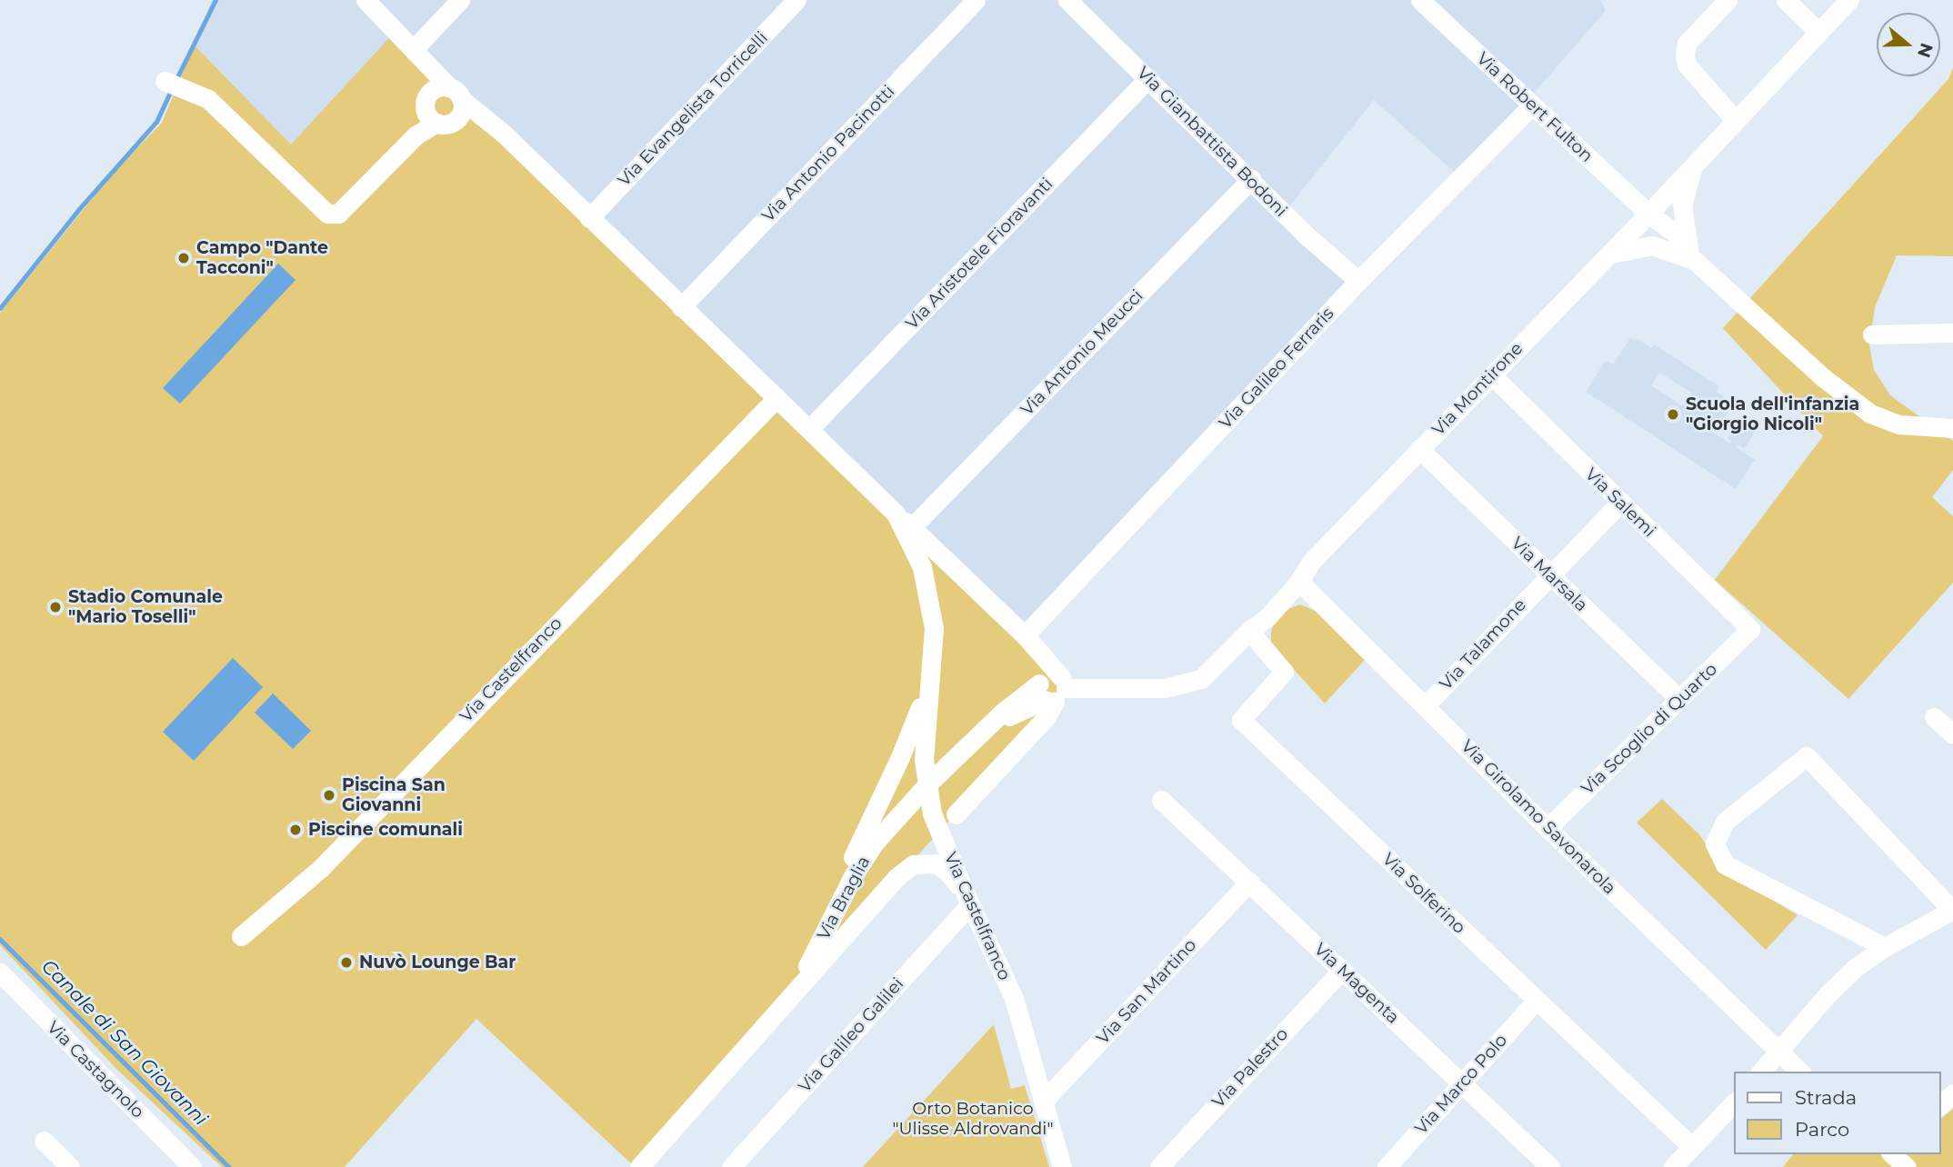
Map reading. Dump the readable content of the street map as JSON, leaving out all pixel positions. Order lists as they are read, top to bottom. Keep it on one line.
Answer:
{"streets":{"street":["Via Robert Fulton","Via Evangelista Torricelli","Via Gianbattista Bodoni","Via Antonio Pacinotti","Via Aristotele Fioravanti","Via Antonio Meucci","Via Galileo Ferraris","Via Montirone","Via Salemi","Via Marsala","Via Talamone","Via Castelfranco","Via Scoglio di Quarto","Via Girolamo Savonarola","Via Solferino","Via Braglia","Via Magenta","Via San Martino","Via Galileo Galilei","Via Palestro","Via Castagnolo","Via Marco Polo"]},"crossings":[["Via Robert Fulton","Via Galileo Ferraris"],["Via Robert Fulton","Via Montirone"],["Via Evangelista Torricelli","Via Castelfranco"],["Via Gianbattista Bodoni","Via Aristotele Fioravanti"],["Via Gianbattista Bodoni","Via Antonio Meucci"],["Via Gianbattista Bodoni","Via Galileo Ferraris"],["Via Antonio Pacinotti","Via Castelfranco"],["Via Aristotele Fioravanti","Via Castelfranco"],["Via Antonio Meucci","Via Castelfranco"],["Via Galileo Ferraris","Via Castelfranco"],["Via Montirone","Via Salemi"],["Via Montirone","Via Marsala"],["Via Montirone","Via Castelfranco"],["Via Montirone","Via Girolamo Savonarola"],["Via Montirone","Via Solferino"],["Via Montirone","Via Braglia"],["Via Salemi","Via Talamone"],["Via Salemi","Via Scoglio di Quarto"],["Via Marsala","Via Talamone"],["Via Marsala","Via Scoglio di Quarto"],["Via Talamone","Via Girolamo Savonarola"],["Via Castelfranco","Via Braglia"],["Via Castelfranco","Via San Martino"],["Via Castelfranco","Via Galileo Galilei"],["Via Scoglio di Quarto","Via Girolamo Savonarola"],["Via Solferino","Via Marco Polo"],["Via Braglia","Via Galileo Galilei"],["Via Magenta","Via San Martino"],["Via Magenta","Via Palestro"],["Via Magenta","Via Marco Polo"]],"water":["Canale di San Giovanni"],"parks":["Orto Botanico \"Ulisse Aldrovandi\""],"places":["Campo \"Dante Tacconi\"","Scuola dell'infanzia \"Giorgio Nicoli\"","Stadio Comunale \"Mario Toselli\"","Piscina San Giovanni","Piscine comunali","Nuvò Lounge Bar"],"legend":["Strada","Parco"],"north":"right"}
